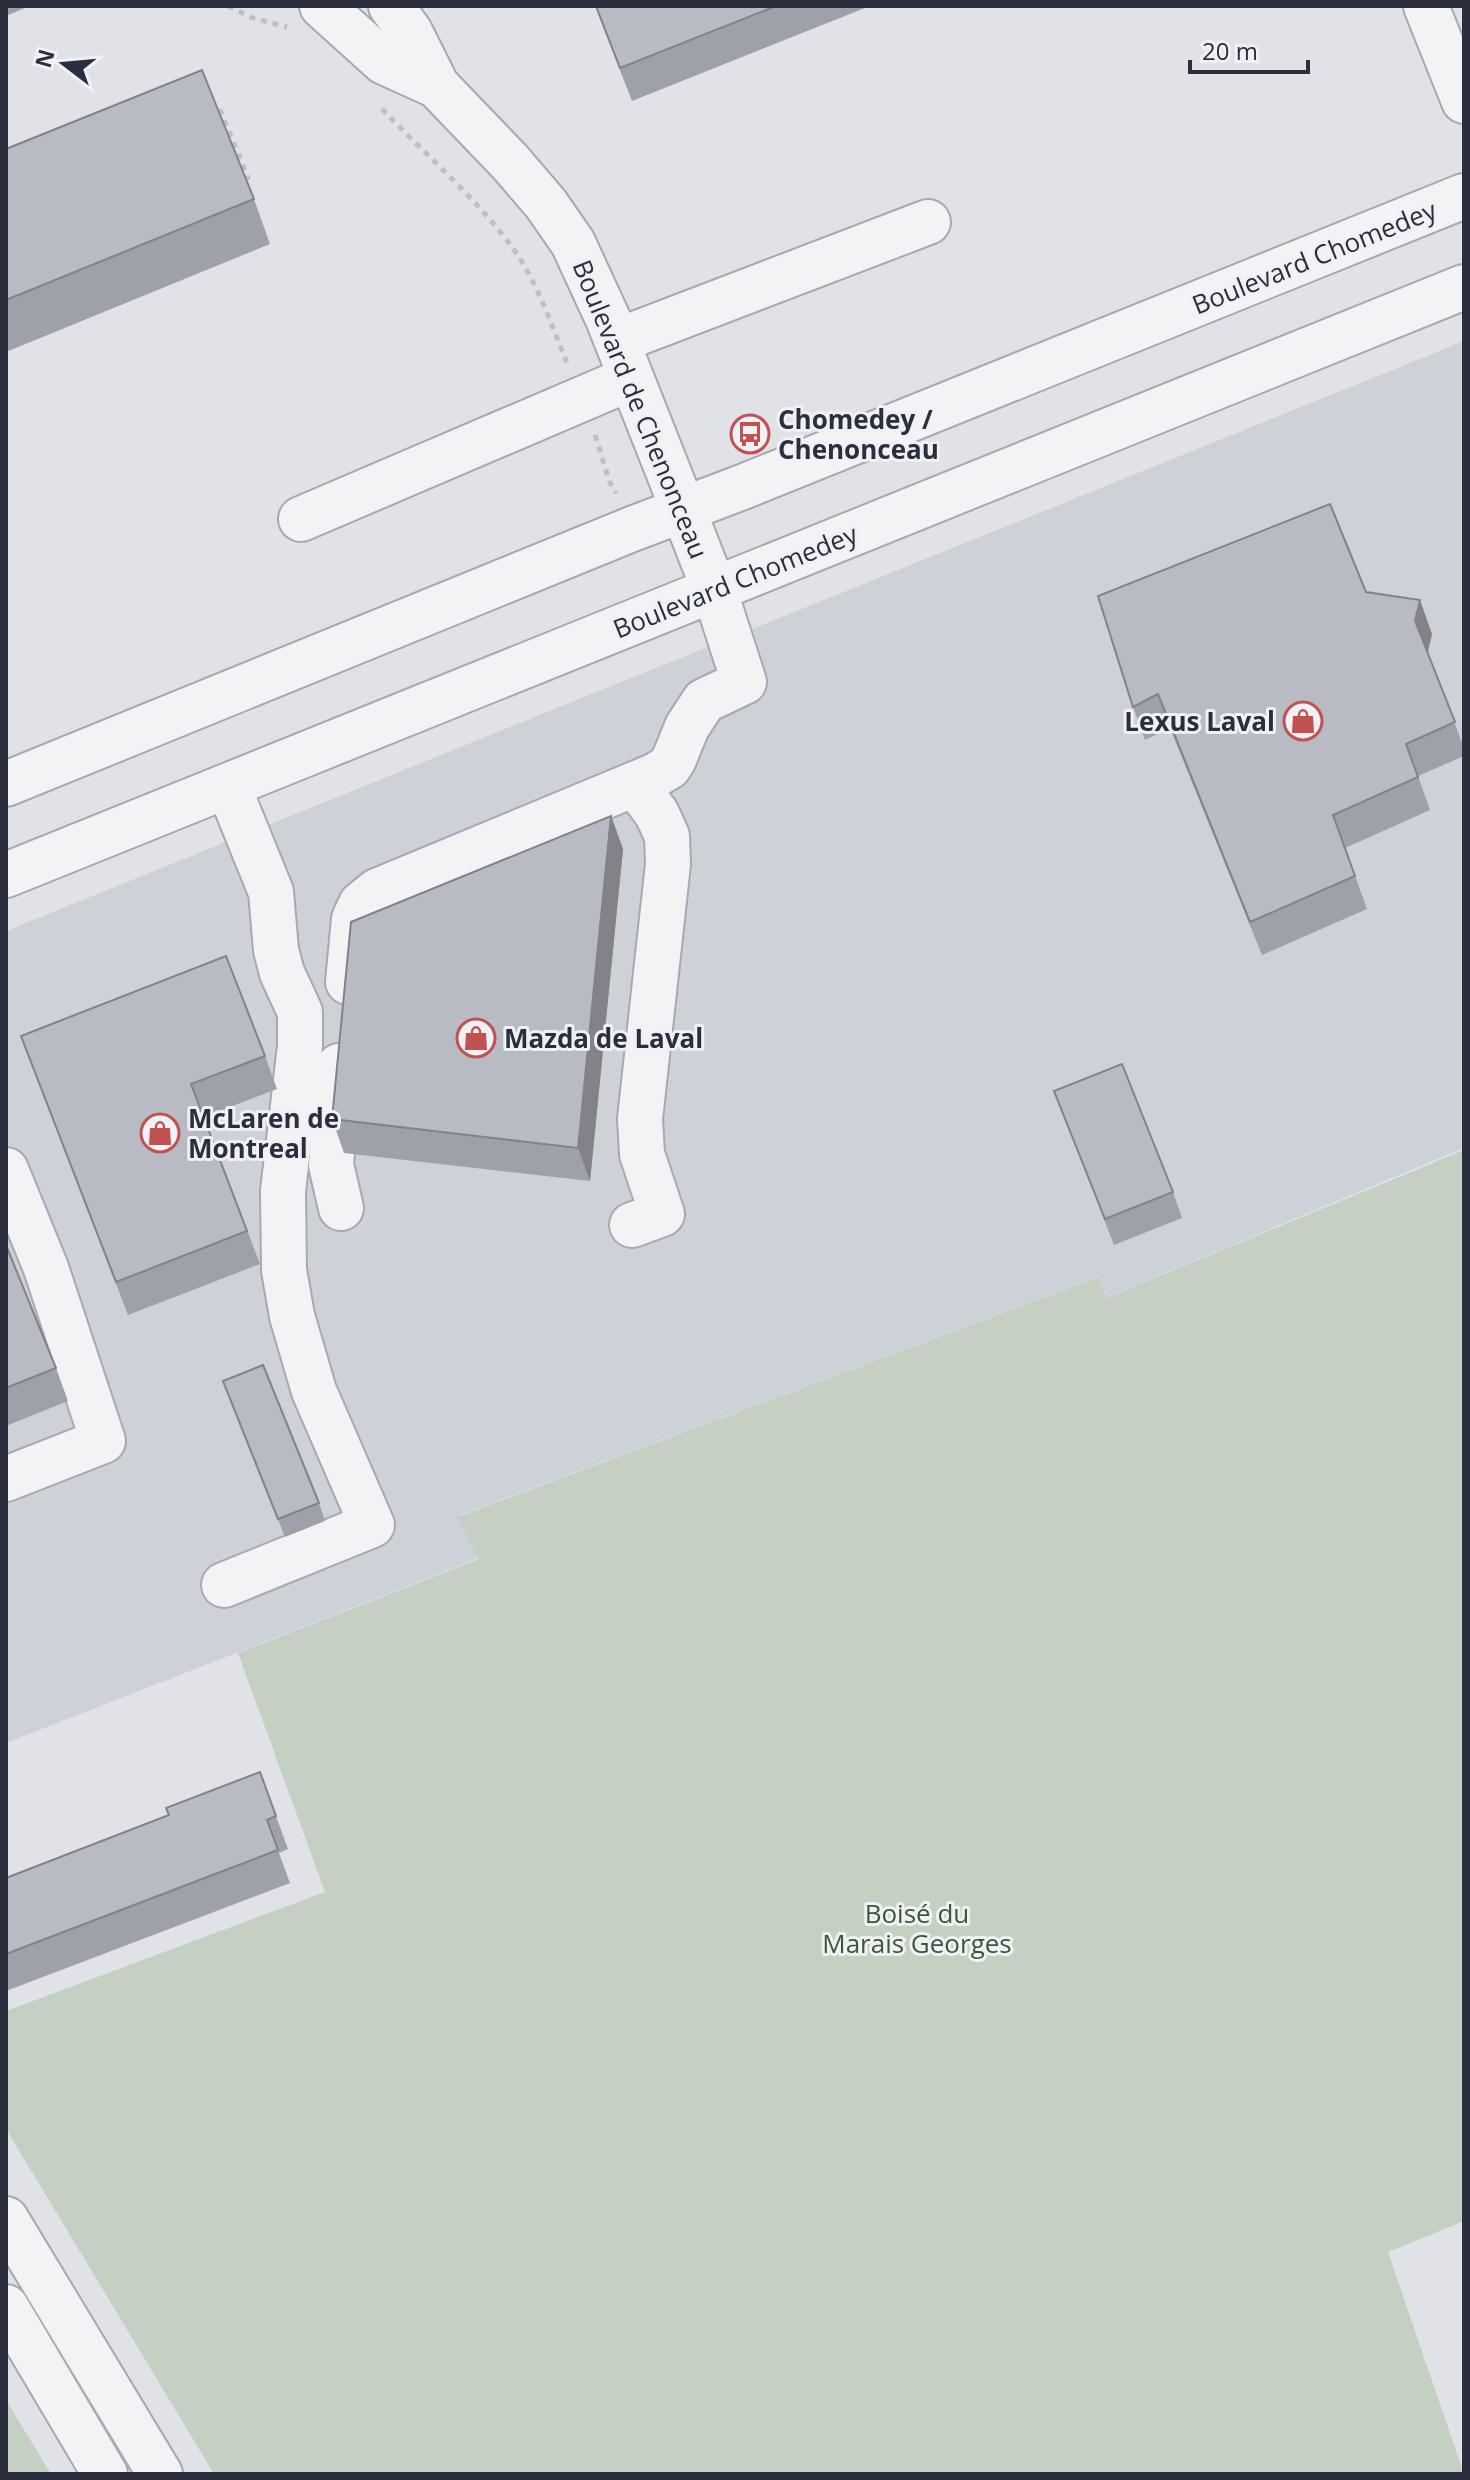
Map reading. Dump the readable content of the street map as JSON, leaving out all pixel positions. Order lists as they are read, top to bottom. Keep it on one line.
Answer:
{"streets":{"street":["Boulevard Chomedey","Boulevard de Chenonceau"]},"crossings":[["Boulevard Chomedey","Boulevard de Chenonceau"]],"parks":["Boisé du Marais Georges"],"places":{"bus stop":["Chomedey / Chenonceau"],"shop":["Lexus Laval","Mazda de Laval","McLaren de Montreal"]},"scale_bar":"20 m","north":"left"}
